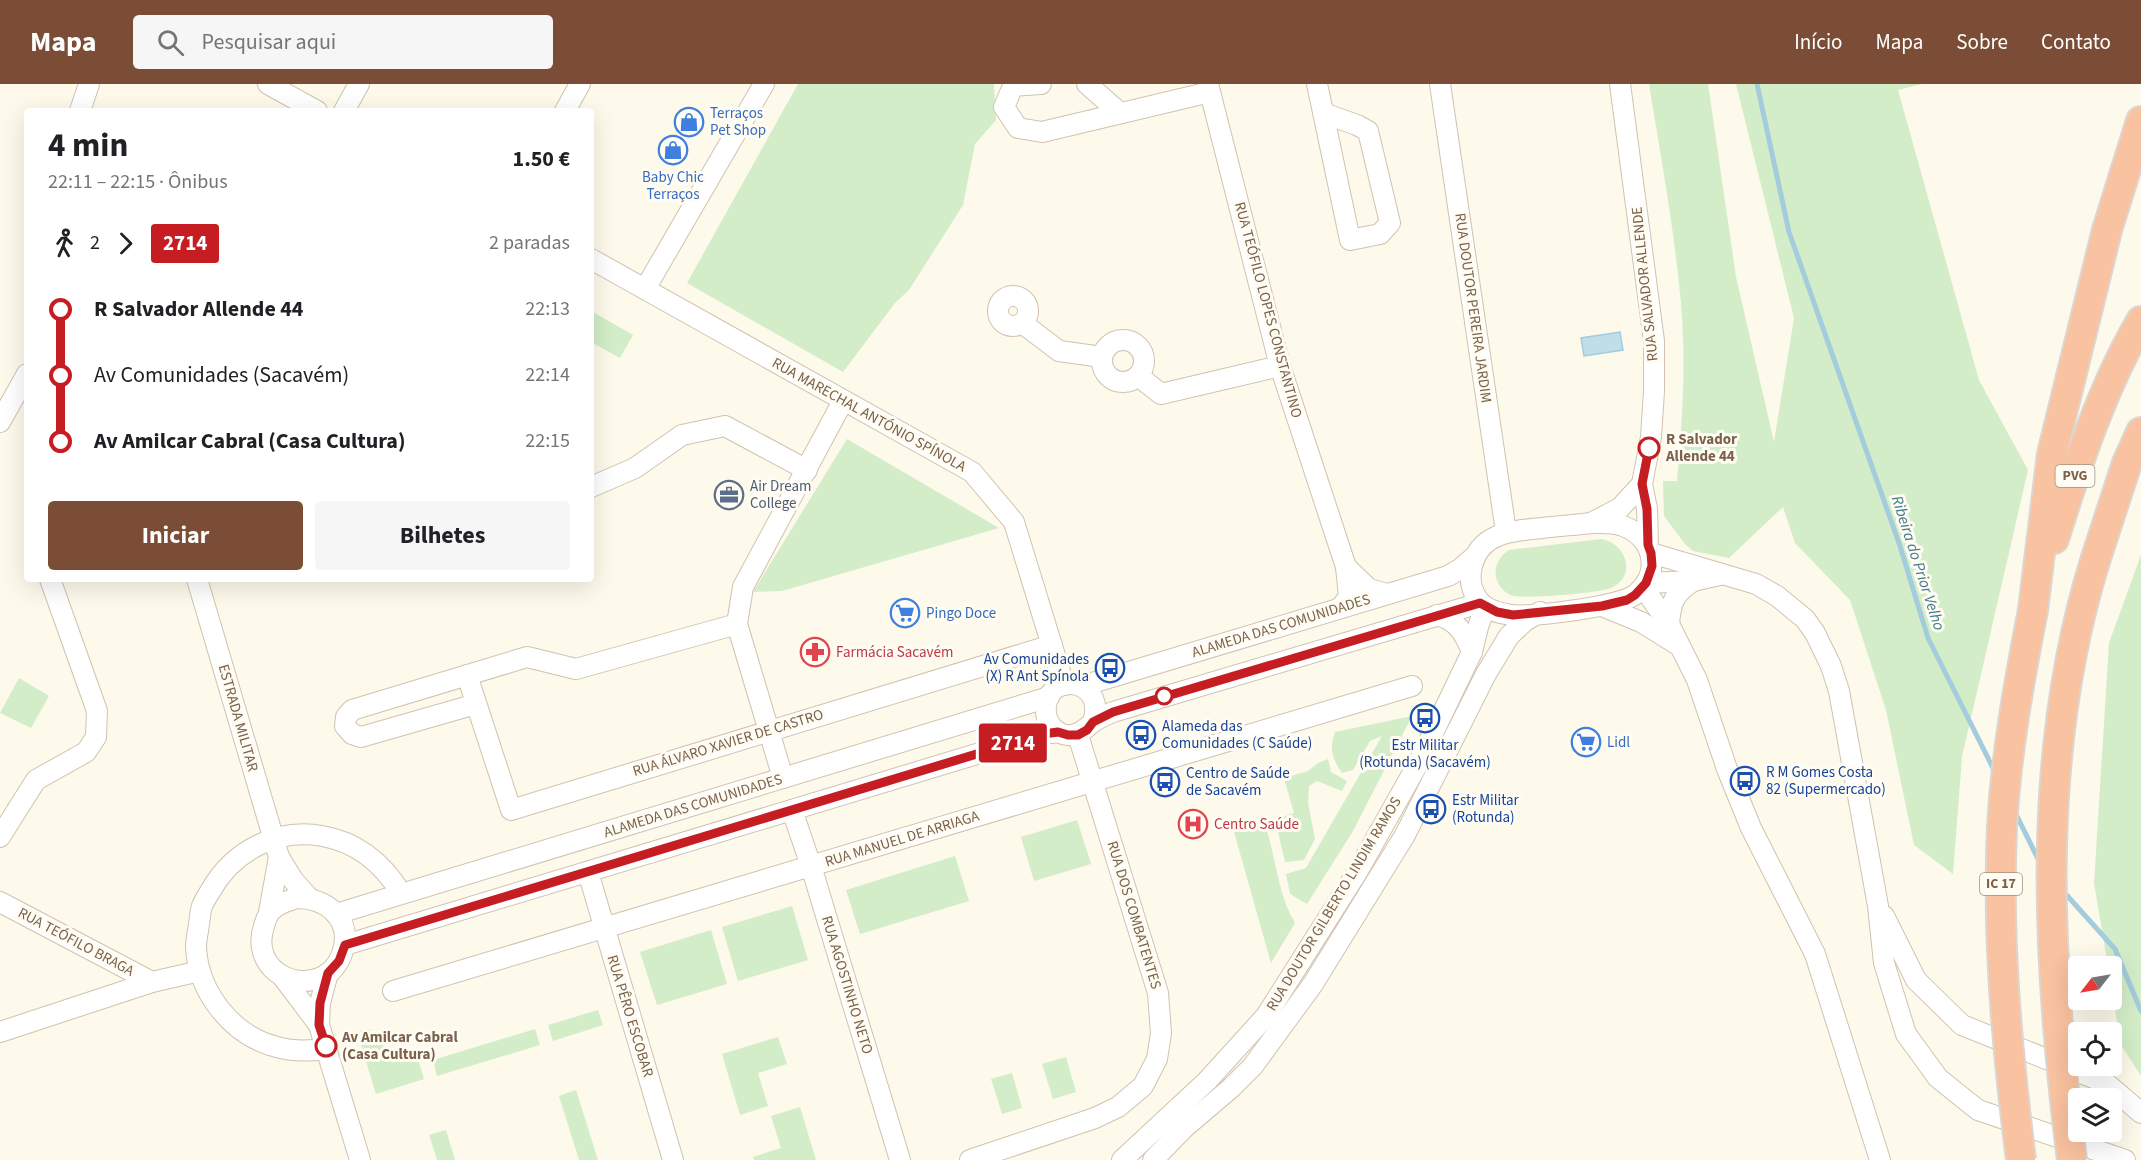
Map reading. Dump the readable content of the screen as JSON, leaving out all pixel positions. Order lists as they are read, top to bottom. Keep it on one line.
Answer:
{"streets":{"highway":["PVG","IC 17"],"street":["RUA SALVADOR ALLENDE","RUA DOUTOR PEREIRA JARDIM","RUA TEÓFILO LOPES CONSTANTINO","RUA MARECHAL ANTÓNIO SPÍNOLA","ALAMEDA DAS COMUNIDADES","ESTRADA MILITAR","RUA ÁLVARO XAVIER DE CASTRO","RUA MANUEL DE ARRIAGA","RUA DOUTOR GILBERTO LINDIM RAMOS","RUA DOS COMBATENTES","RUA TEÓFILO BRAGA","RUA AGOSTINHO NETO","RUA PÊRO ESCOBAR"]},"crossings":[["RUA DOUTOR PEREIRA JARDIM","ALAMEDA DAS COMUNIDADES"],["RUA TEÓFILO LOPES CONSTANTINO","ALAMEDA DAS COMUNIDADES"],["RUA MARECHAL ANTÓNIO SPÍNOLA","ALAMEDA DAS COMUNIDADES"],["RUA MARECHAL ANTÓNIO SPÍNOLA","RUA ÁLVARO XAVIER DE CASTRO"],["RUA MARECHAL ANTÓNIO SPÍNOLA","RUA DOS COMBATENTES"],["PVG","IC 17"],["ALAMEDA DAS COMUNIDADES","ESTRADA MILITAR"],["ALAMEDA DAS COMUNIDADES","RUA DOS COMBATENTES"],["RUA MANUEL DE ARRIAGA","RUA DOS COMBATENTES"],["RUA MANUEL DE ARRIAGA","RUA AGOSTINHO NETO"],["RUA MANUEL DE ARRIAGA","RUA PÊRO ESCOBAR"]],"water":["Ribeira do Prior Velho"],"places":{"shop":["Terraços Pet Shop","Baby Chic Terraços"],"other":["R Salvador Allende 44","Av Amilcar Cabral (Casa Cultura)"],"office":["Air Dream College"],"supermarket":["Pingo Doce","Lidl"],"pharmacy":["Farmácia Sacavém"],"bus stop":["Av Comunidades (X) R Ant Spínola","Estr Militar (Rotunda) (Sacavém)","Alameda das Comunidades (C Saúde)","R M Gomes Costa 82 (Supermercado)","Centro de Saúde de Sacavém","Estr Militar (Rotunda)"],"hospital":["Centro Saúde"]},"lines":["bus line 2714"],"north":"bottom left","page":{"header":"Mapa","search":"Pesquisar aqui","nav":["Início","Mapa","Sobre","Contato"],"on_map":"2714","heading":["4 min","22:11 – 22:15 · Ônibus","1.50 €"],"legs":["2","2714","2 paradas"],"list":[{"name":"R Salvador Allende 44","value":"22:13"},{"name":"Av Comunidades (Sacavém)","value":"22:14"},{"name":"Av Amilcar Cabral (Casa Cultura)","value":"22:15"}],"buttons":["Iniciar","Bilhetes"]}}
